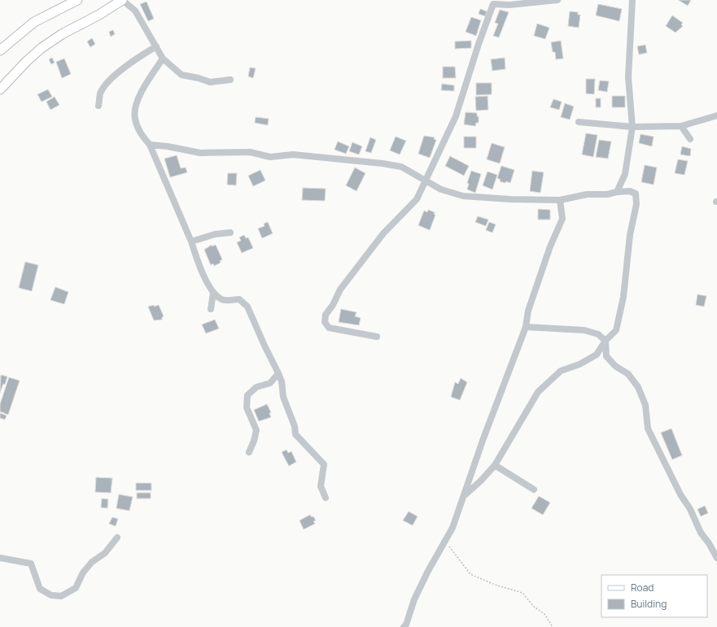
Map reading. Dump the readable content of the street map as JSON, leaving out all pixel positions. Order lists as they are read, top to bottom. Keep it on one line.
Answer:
{"legend":["Road","Building"]}
